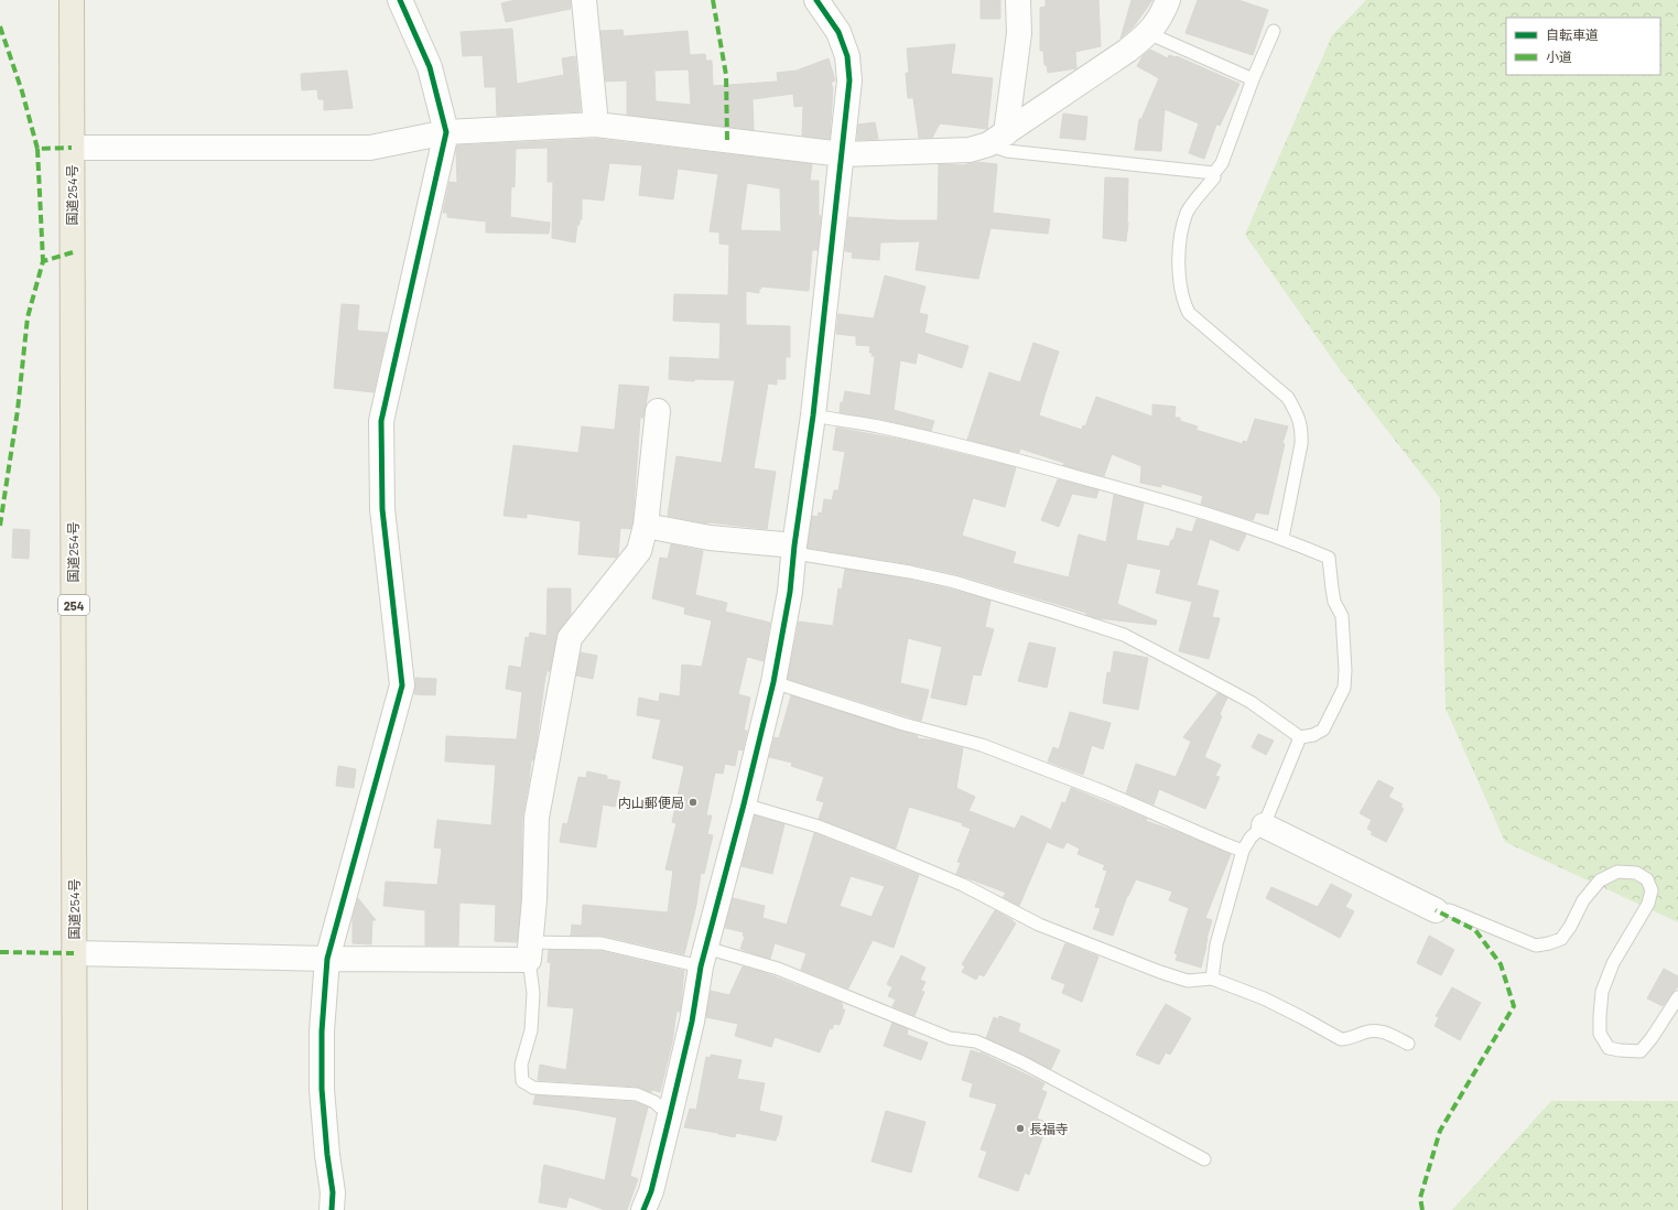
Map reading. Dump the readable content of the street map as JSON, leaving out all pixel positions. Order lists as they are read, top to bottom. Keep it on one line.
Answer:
{"streets":{"highway":["国道254号","254"]},"places":["内山郵便局","長福寺"],"legend":["自転車道","小道"]}
